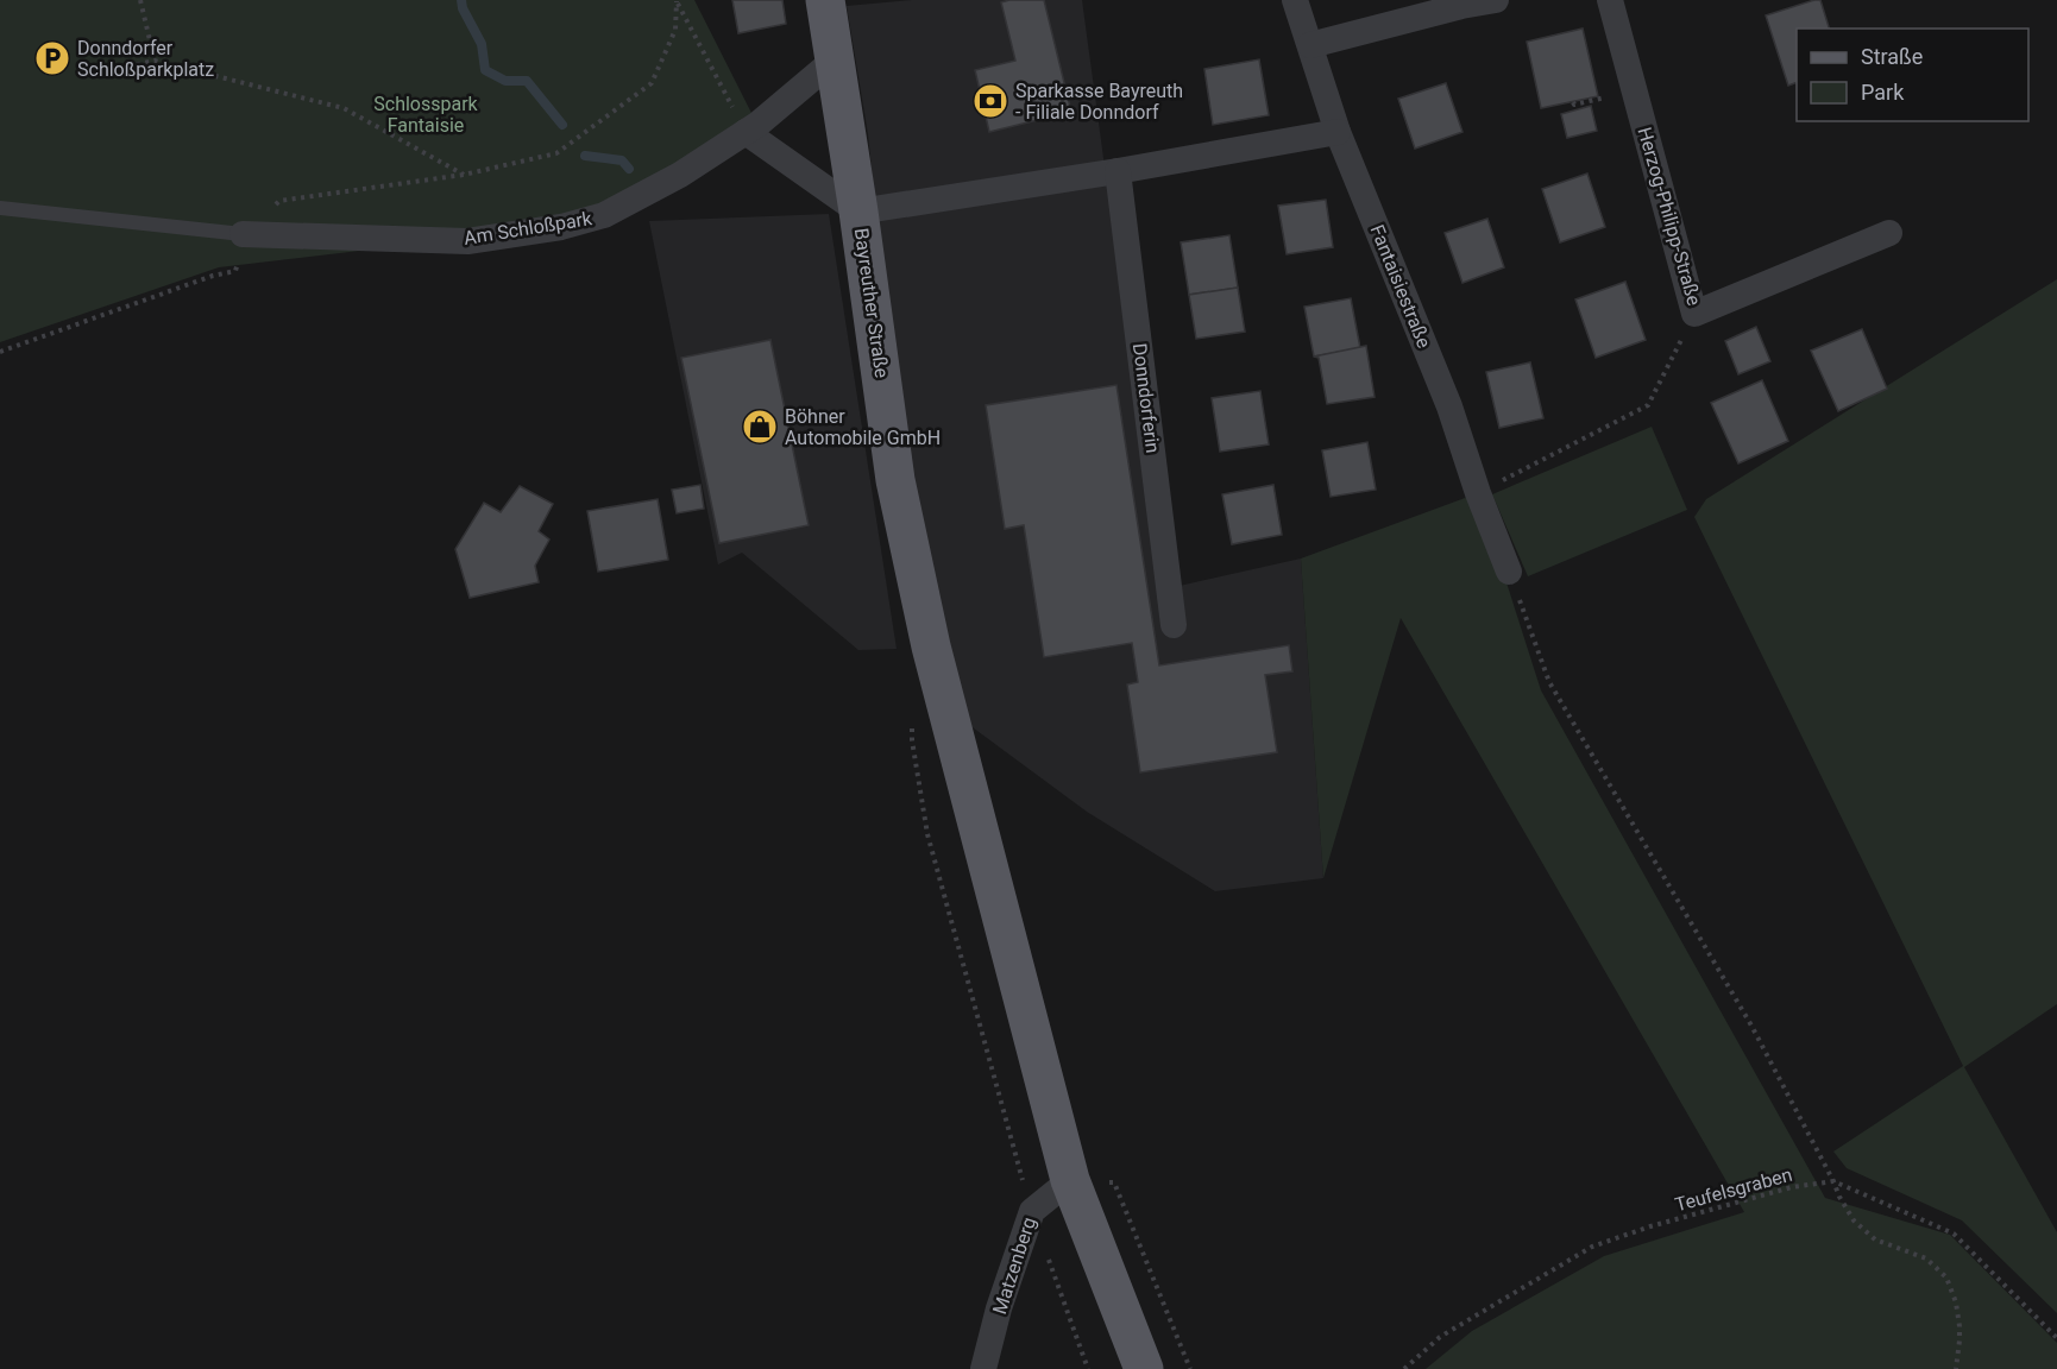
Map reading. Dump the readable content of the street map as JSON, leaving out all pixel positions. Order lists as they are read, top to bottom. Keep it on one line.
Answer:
{"streets":{"main road":["Bayreuther Straße"],"street":["Herzog-Philipp-Straße","Am Schloßpark","Fantaisiestraße","Donndorferin","Matzenberg"],"path":["Teufelsgraben"]},"crossings":[["Am Schloßpark","Bayreuther Straße"],["Bayreuther Straße","Matzenberg"]],"parks":["Schlosspark Fantaisie"],"places":{"parking":["Donndorfer Schloßparkplatz"],"bank":["Sparkasse Bayreuth - Filiale Donndorf"],"shop":["Böhner Automobile GmbH"]},"legend":["Straße","Park"]}
